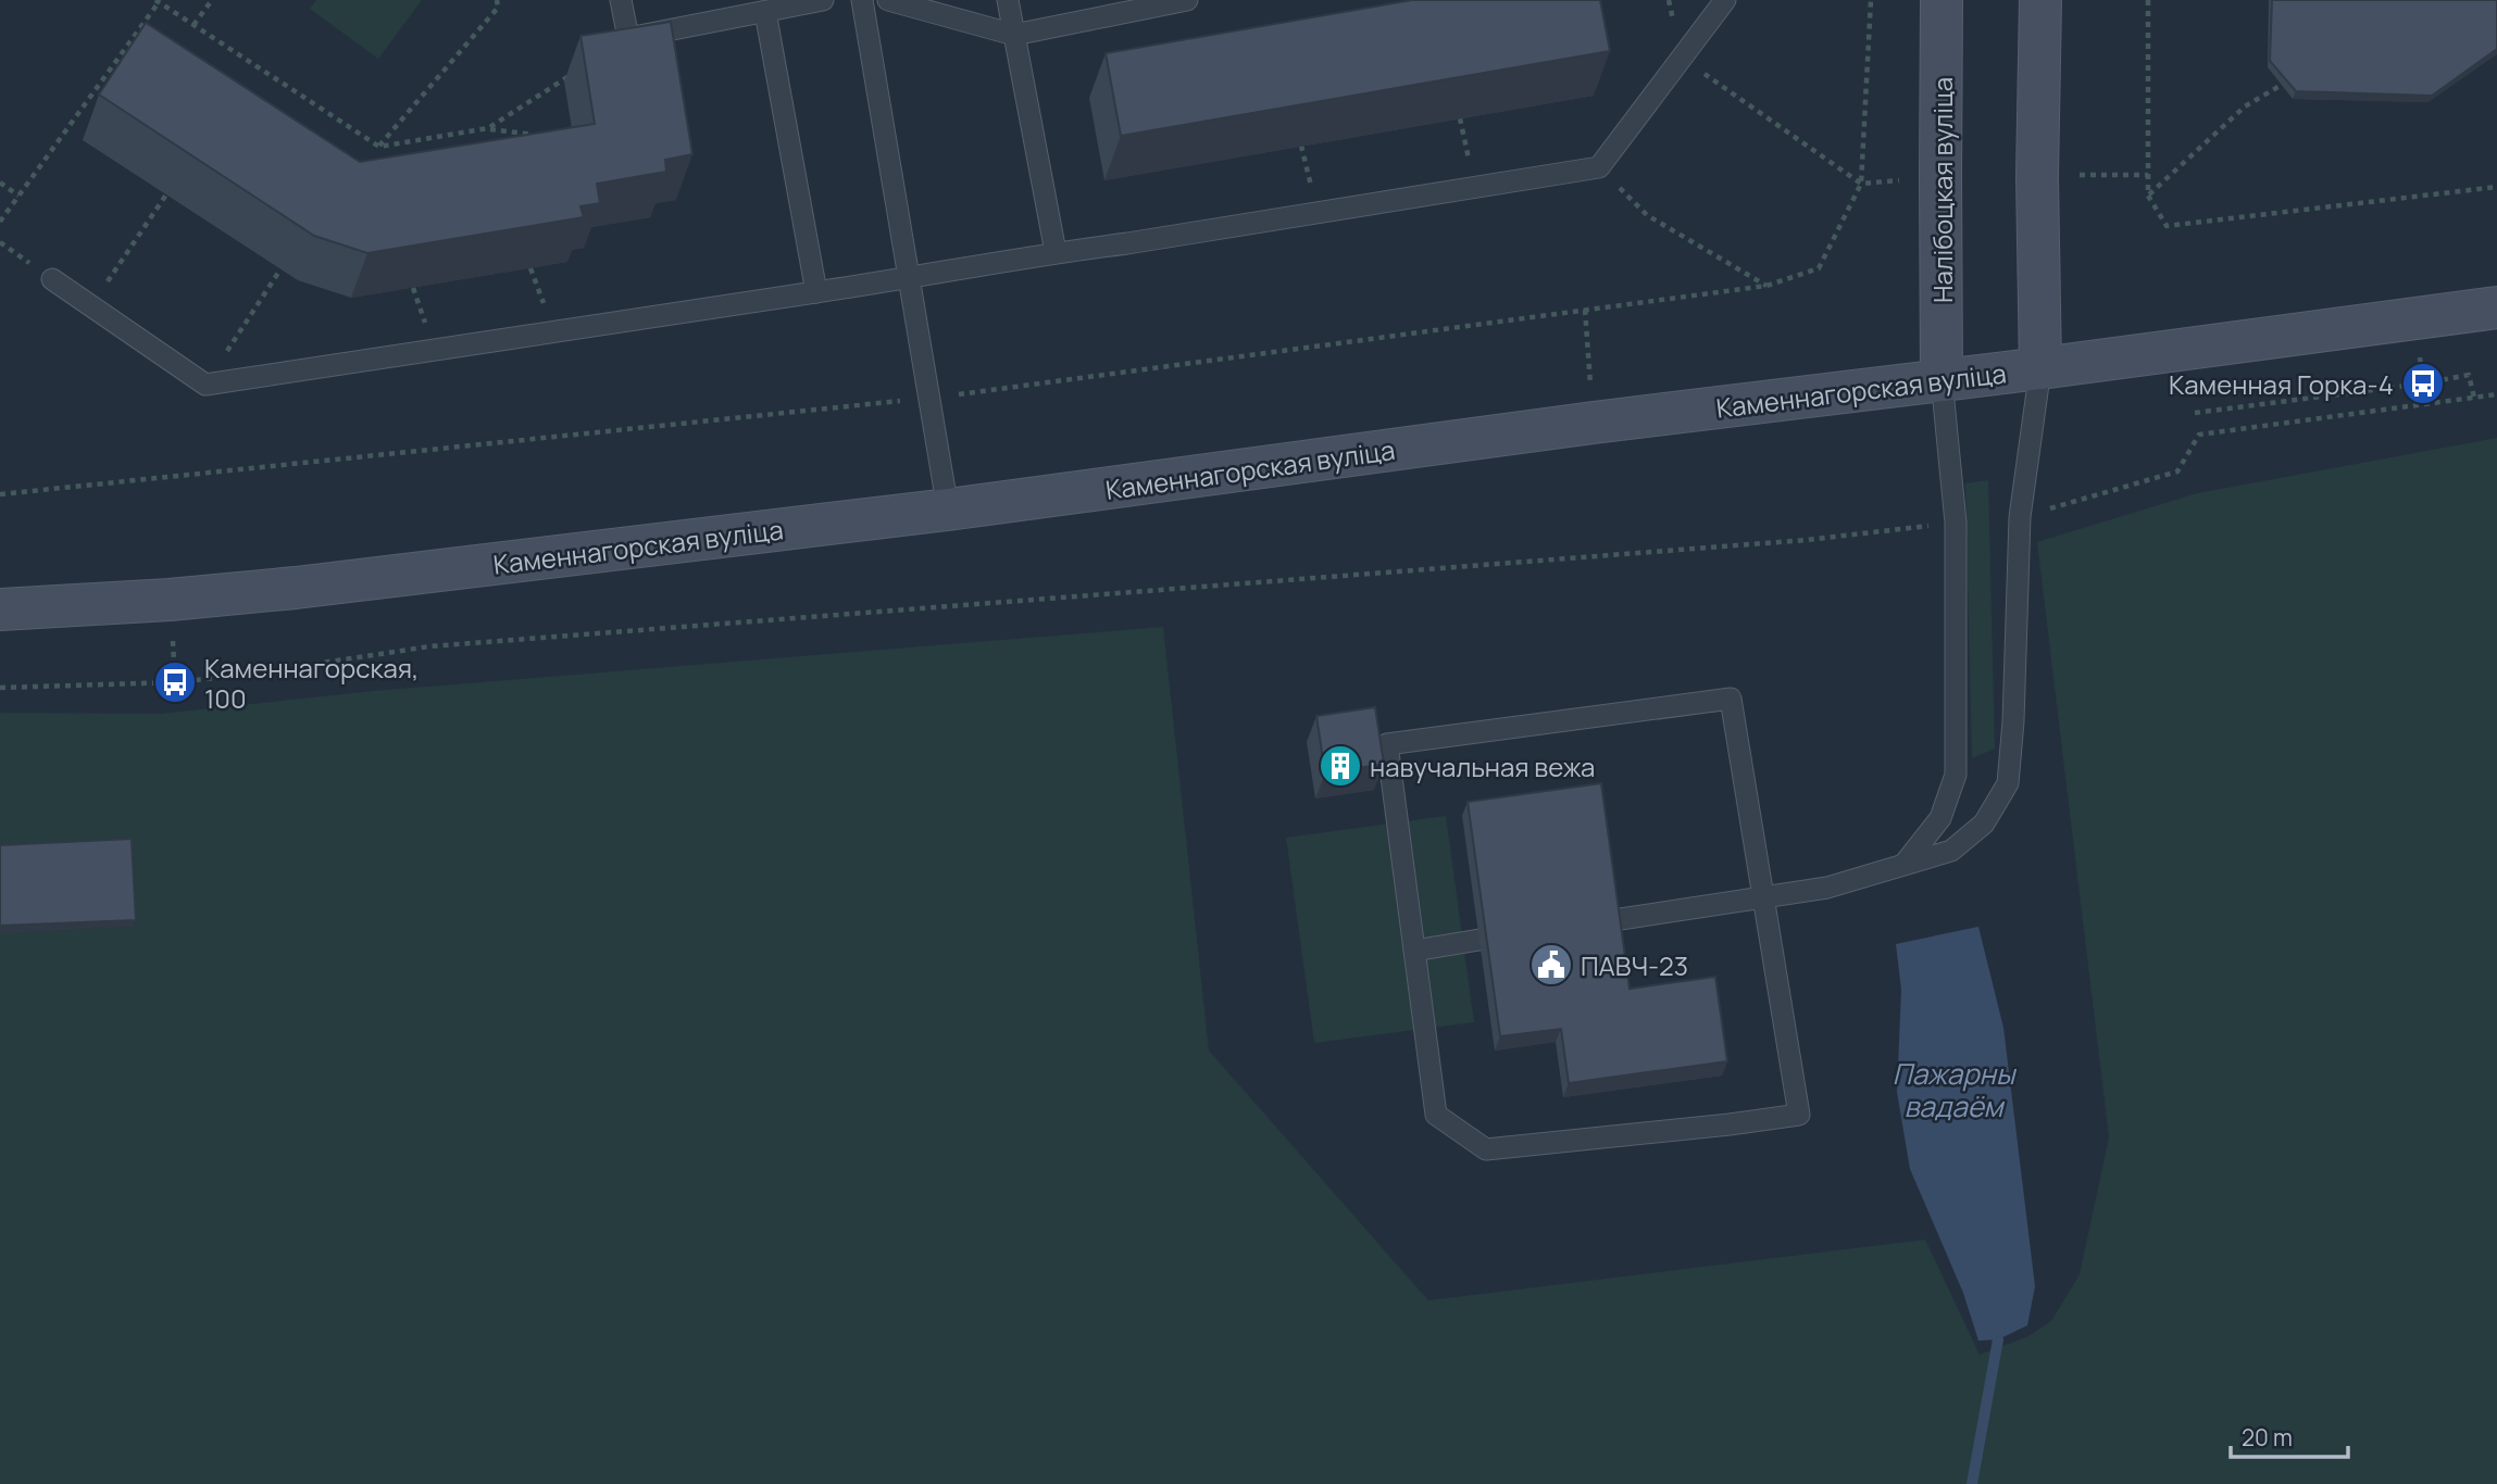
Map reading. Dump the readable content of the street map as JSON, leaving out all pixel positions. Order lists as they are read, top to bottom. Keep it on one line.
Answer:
{"streets":{"main road":["Налібоцкая вуліца","Каменнагорская вуліца"]},"crossings":[["Налібоцкая вуліца","Каменнагорская вуліца"]],"water":["Пажарны вадаём"],"places":{"bus stop":["Каменная Горка-4","Каменнагорская, 100"],"building":["навучальная вежа"],"public building":["ПАВЧ-23"]},"scale_bar":"20 m"}
